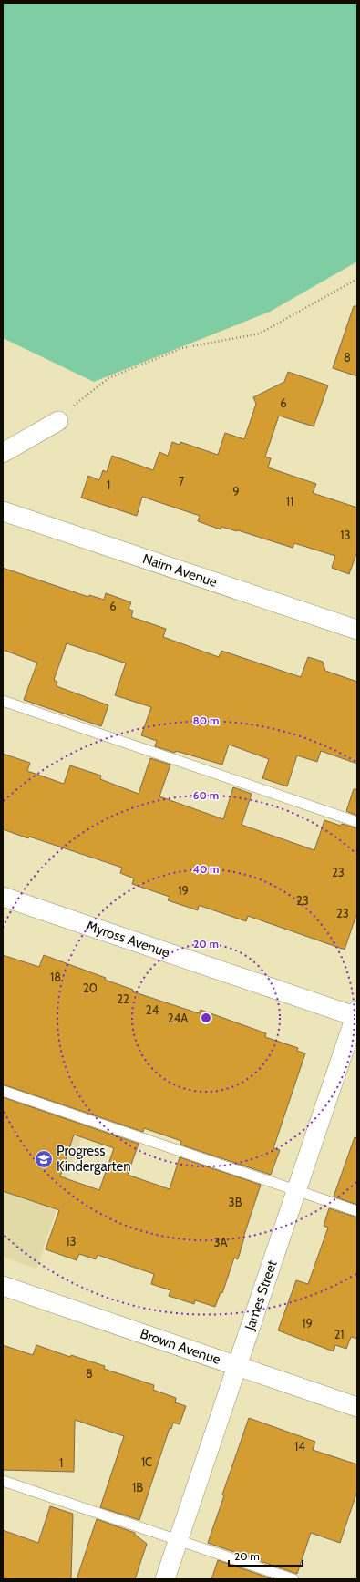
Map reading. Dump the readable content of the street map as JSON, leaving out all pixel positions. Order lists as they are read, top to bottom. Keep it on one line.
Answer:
{"streets":{"street":["Nairn Avenue","Myross Avenue","James Street","Brown Avenue"]},"crossings":[["Myross Avenue","James Street"],["James Street","Brown Avenue"]],"places":{"school or university":["Progress Kindergarten"]},"house_numbers":["8","6","7","1","9","11","13","6","23","19","23","23","18","20","22","24","24A","3B","13","3A","19","21","8","14","1C","1","1B"],"scale_bar":"20 m","rings":["80 m","60 m","40 m","20 m"]}
